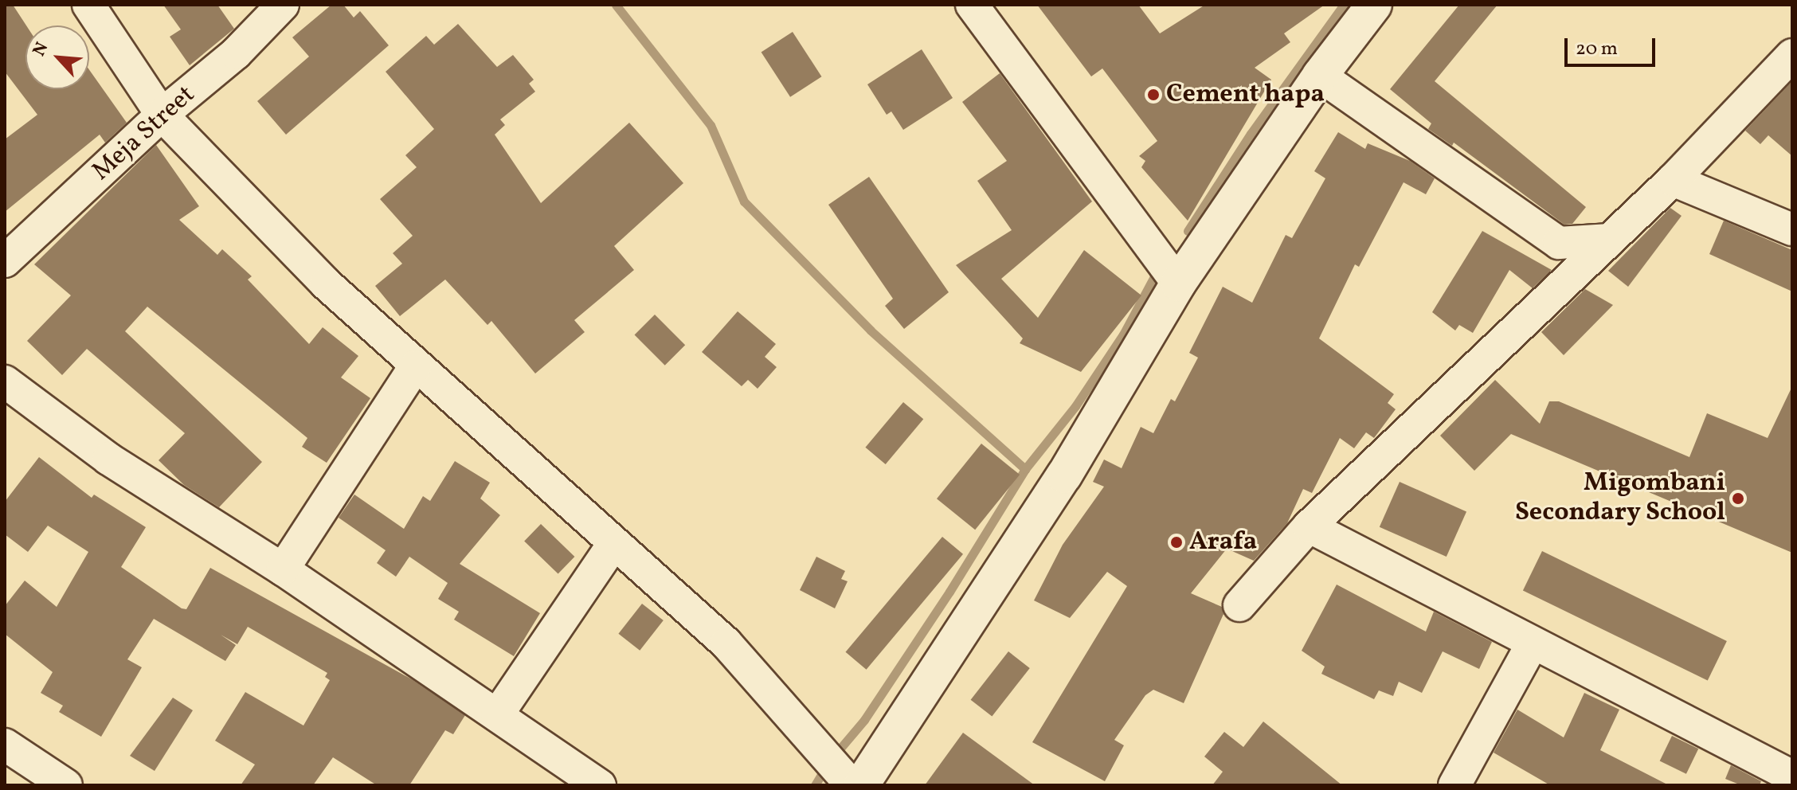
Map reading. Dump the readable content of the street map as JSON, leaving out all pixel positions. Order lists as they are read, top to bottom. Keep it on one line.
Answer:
{"streets":{"street":["Meja Street"]},"places":["Cement hapa","Migombani Secondary School","Arafa"],"scale_bar":"20 m","north":"top left"}
